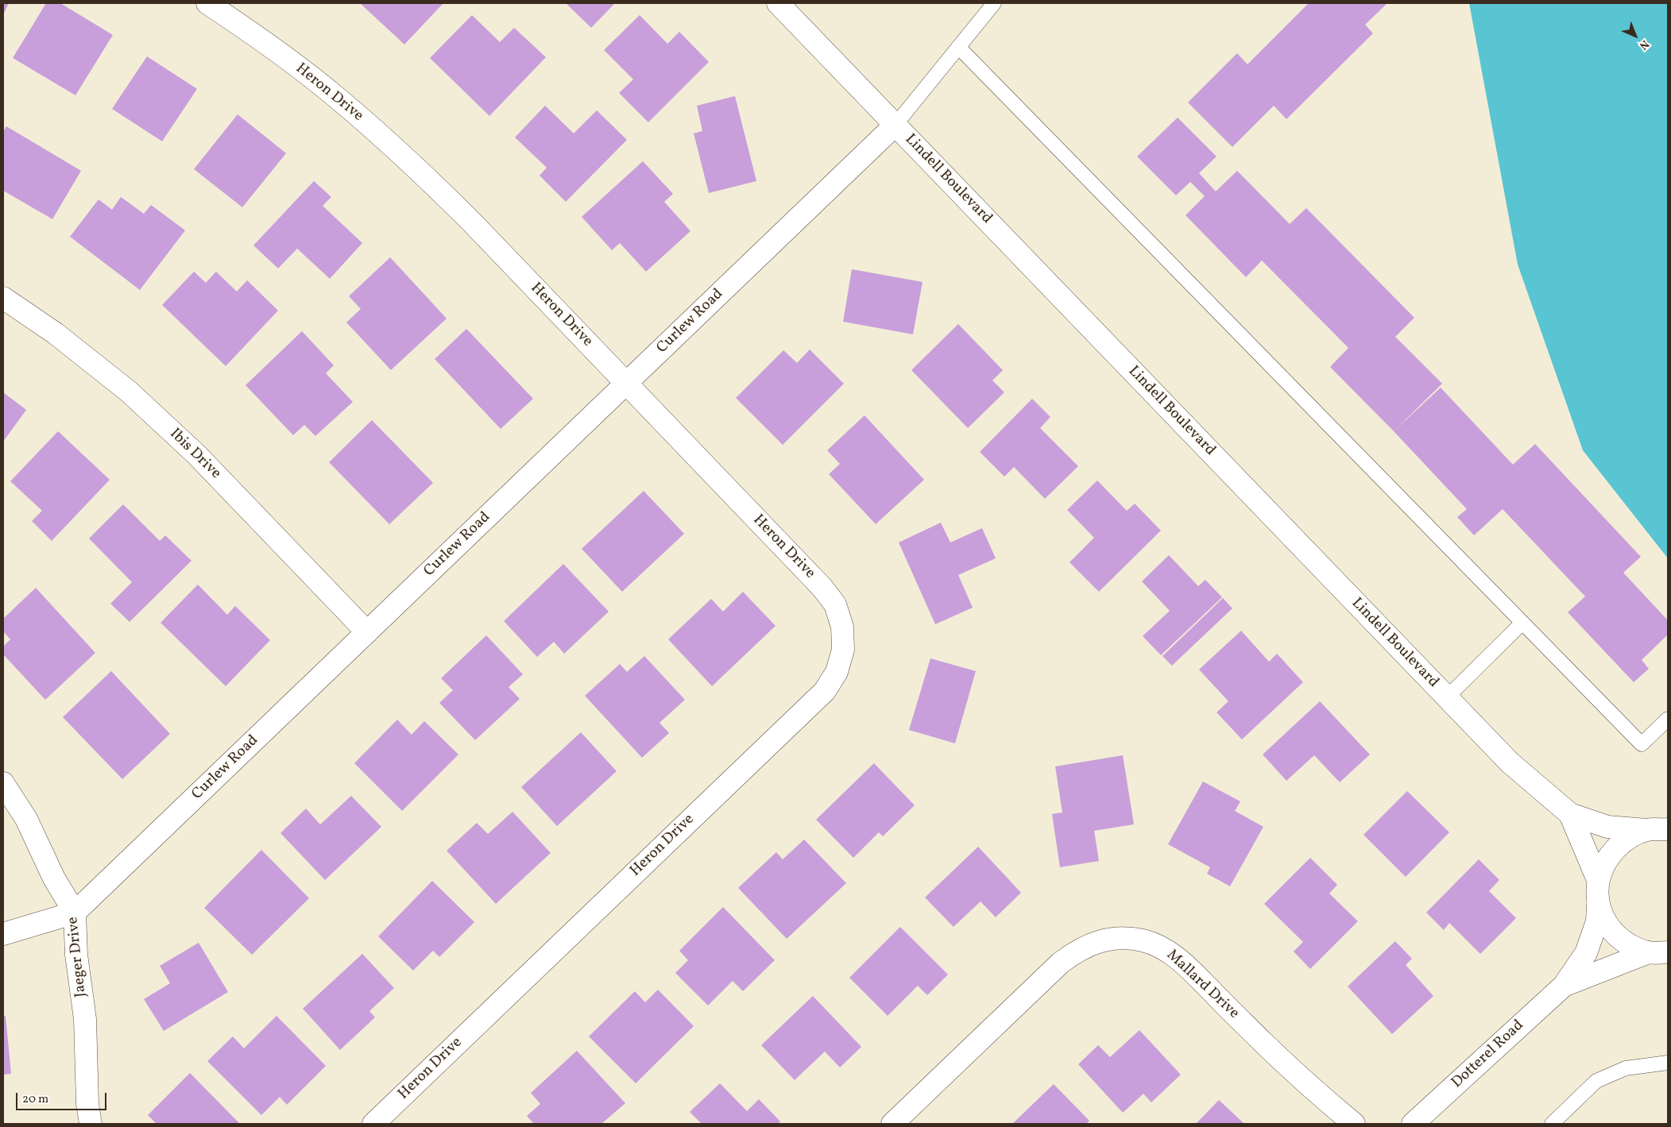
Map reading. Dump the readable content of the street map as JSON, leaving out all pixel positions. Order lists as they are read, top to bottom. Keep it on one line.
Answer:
{"streets":{"street":["Heron Drive","Lindell Boulevard","Curlew Road","Ibis Drive","Jaeger Drive","Mallard Drive","Dotterel Road"]},"crossings":[["Heron Drive","Curlew Road"],["Lindell Boulevard","Curlew Road"],["Curlew Road","Ibis Drive"],["Curlew Road","Jaeger Drive"]],"scale_bar":"20 m","north":"bottom right"}
